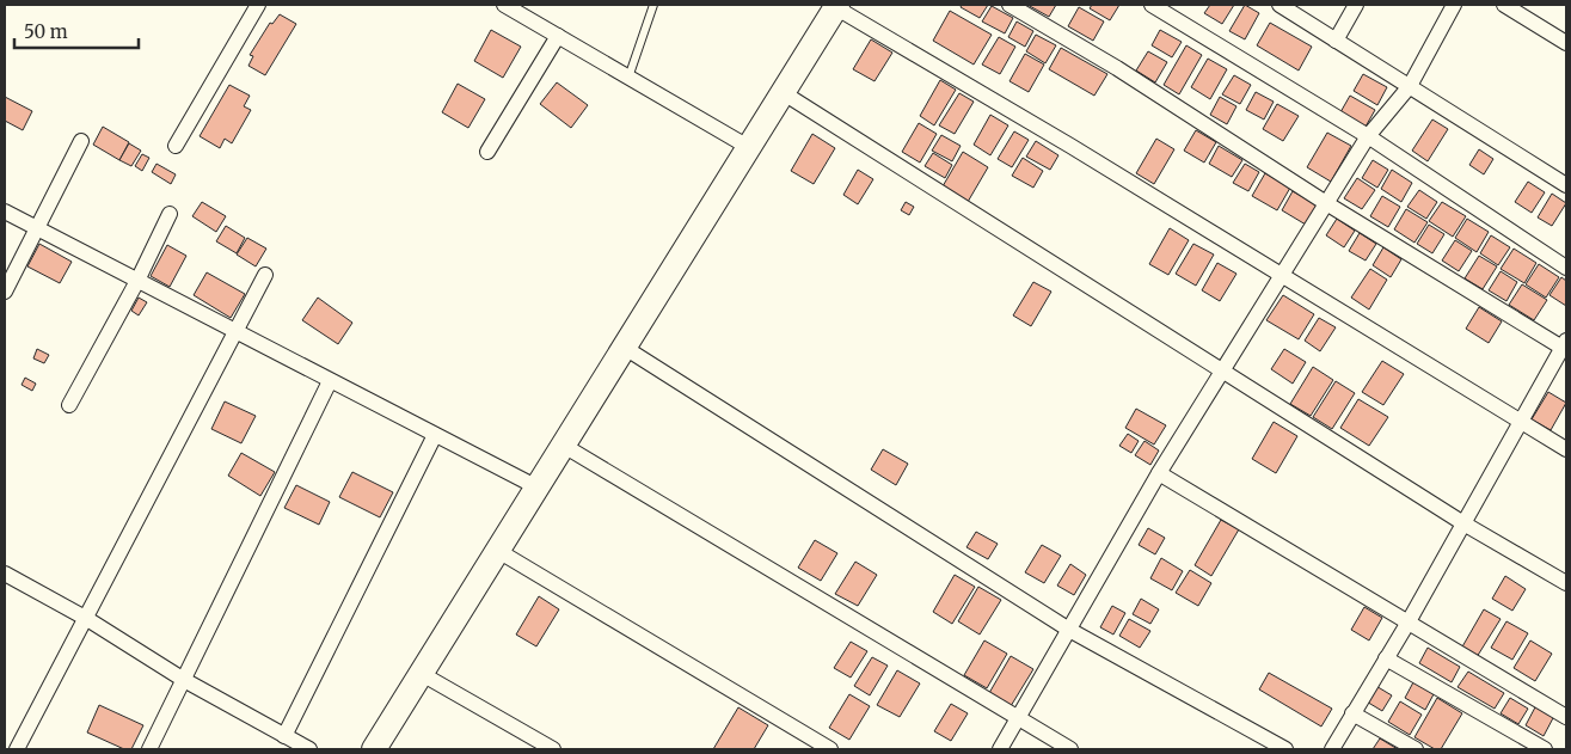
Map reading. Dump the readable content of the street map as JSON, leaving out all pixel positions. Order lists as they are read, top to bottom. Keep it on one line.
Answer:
{"scale_bar":"50 m"}
